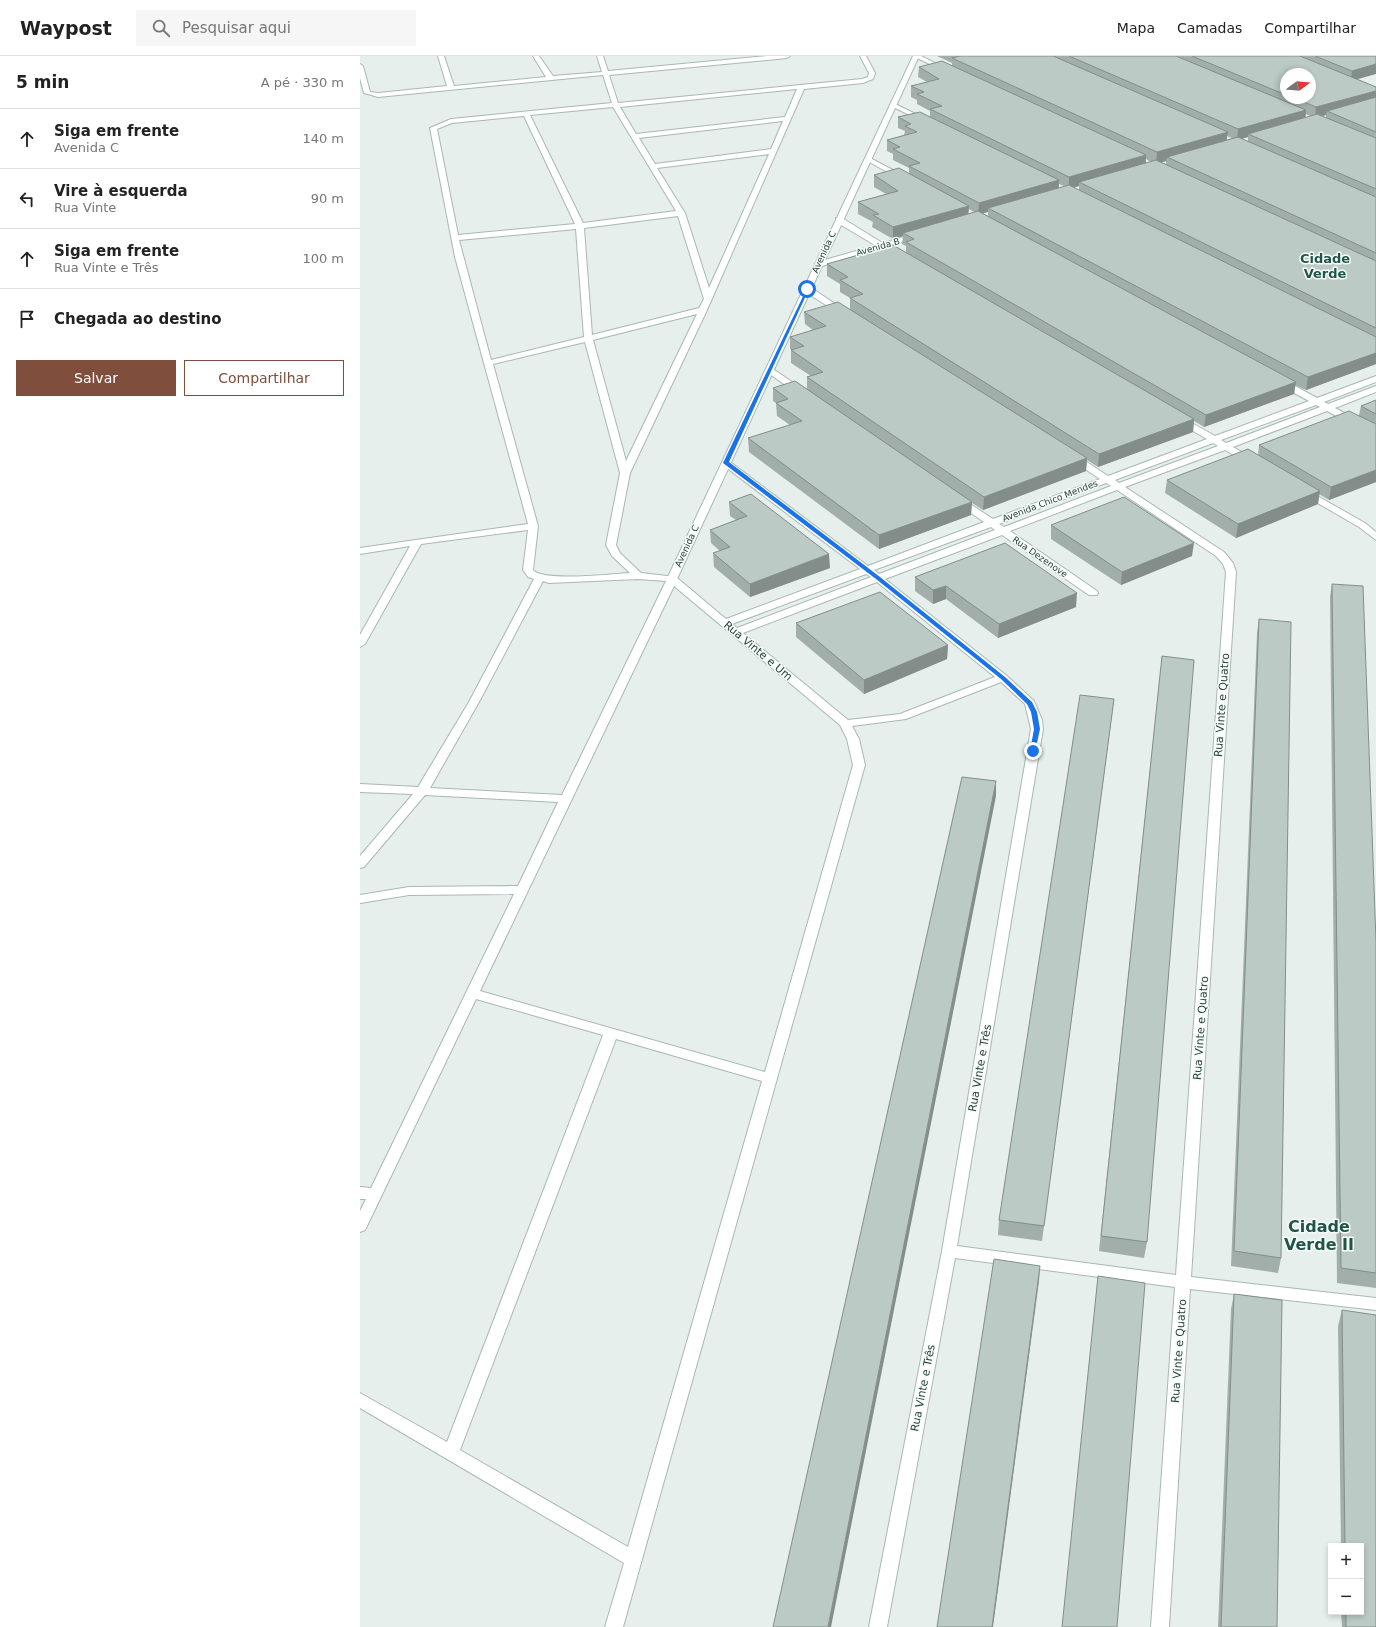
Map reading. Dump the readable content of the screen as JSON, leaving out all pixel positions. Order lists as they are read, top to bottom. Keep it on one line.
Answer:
{"streets":{"street":["Avenida B","Avenida C","Avenida Chico Mendes","Rua Dezenove","Rua Vinte e Um","Rua Vinte e Quatro","Rua Vinte e Três"]},"crossings":[["Avenida B","Avenida C"],["Avenida C","Rua Vinte e Um"],["Avenida C","Rua Vinte e Três"],["Avenida Chico Mendes","Rua Dezenove"],["Avenida Chico Mendes","Rua Vinte e Um"],["Avenida Chico Mendes","Rua Vinte e Quatro"],["Avenida Chico Mendes","Rua Vinte e Três"]],"districts":["Cidade Verde","Cidade Verde II"],"north":"right","page":{"header":"Waypost","search":"Pesquisar aqui","nav":["Mapa","Camadas","Compartilhar"],"heading":["5 min","A pé · 330 m"],"list":[["Siga em frente","Avenida C","140 m"],["Vire à esquerda","Rua Vinte","90 m"],["Siga em frente","Rua Vinte e Três","100 m"],"Chegada ao destino"],"buttons":["Salvar","Compartilhar"],"map_buttons":["+","−"]}}
